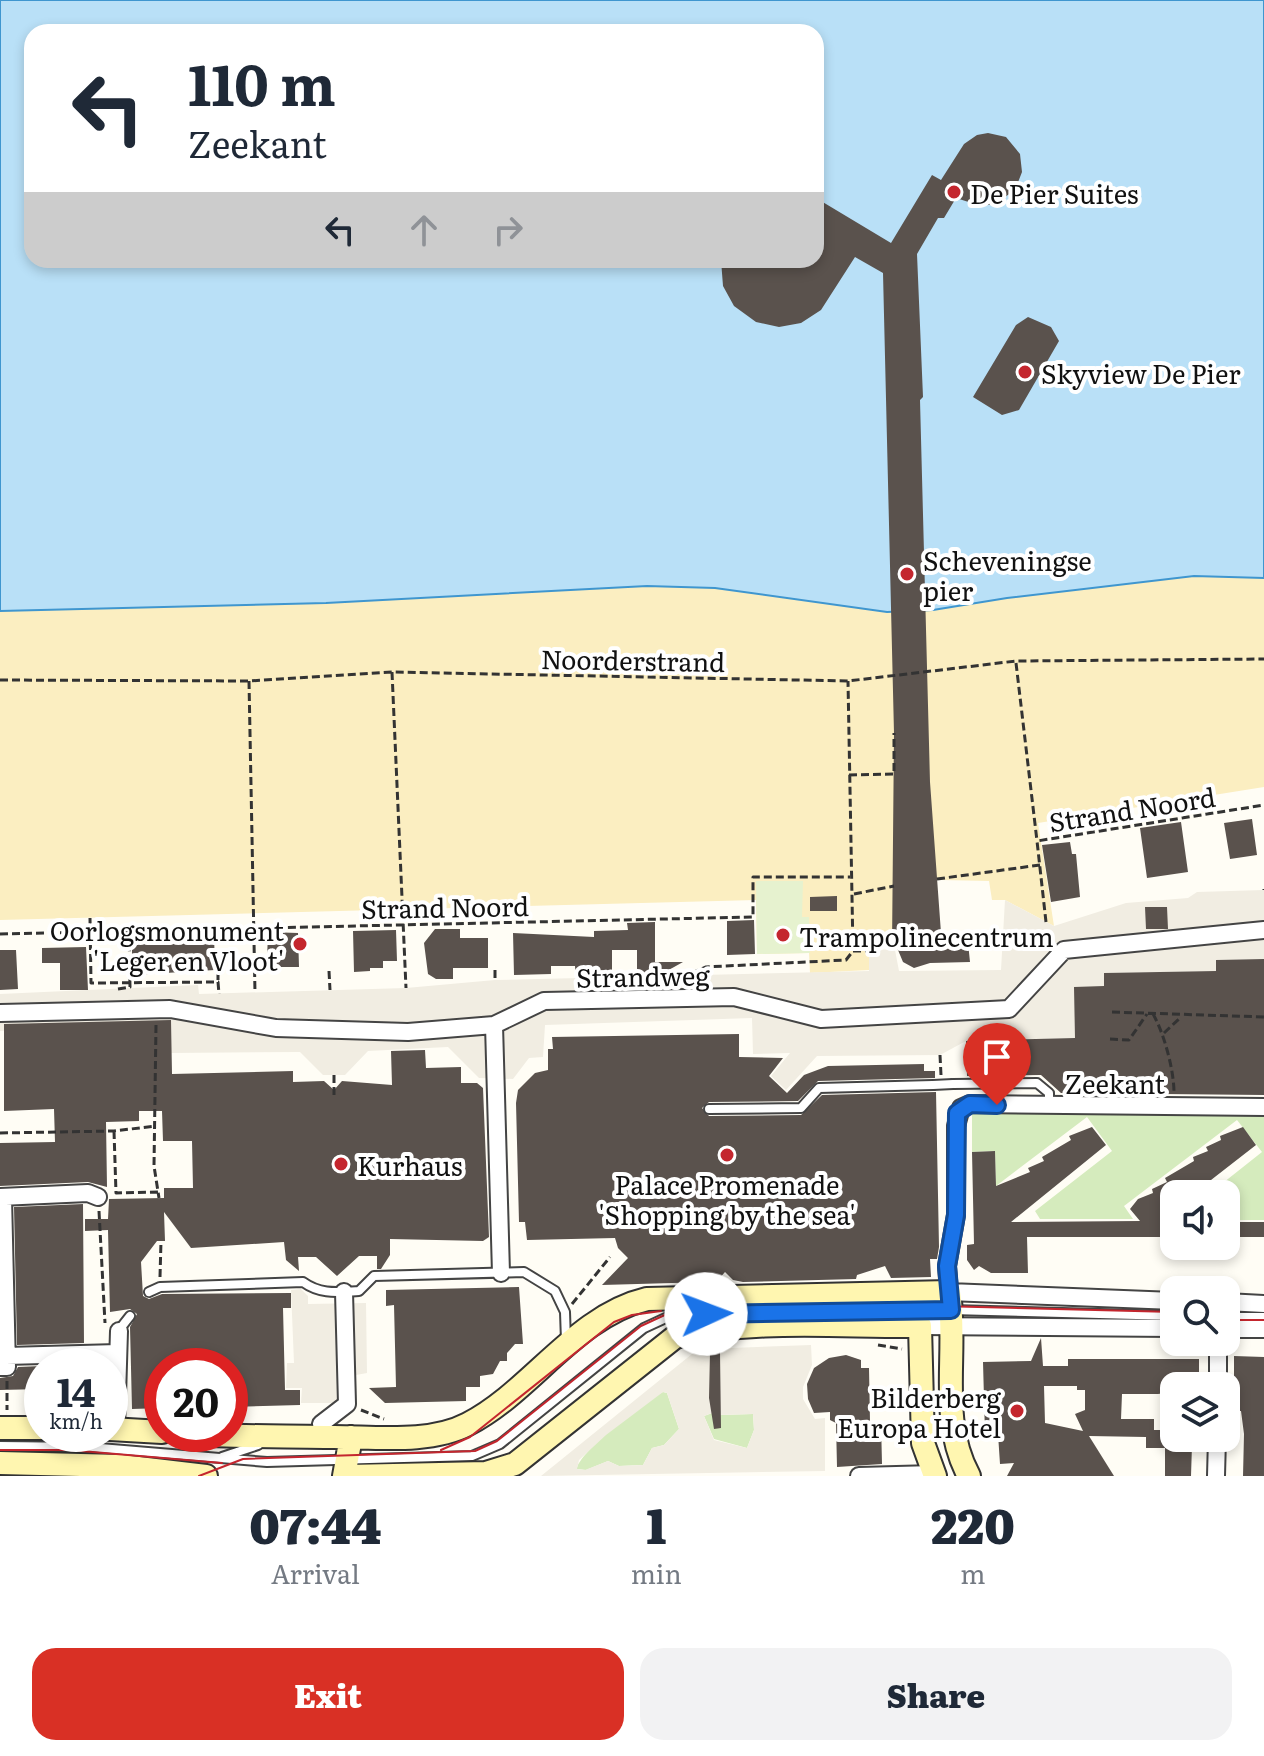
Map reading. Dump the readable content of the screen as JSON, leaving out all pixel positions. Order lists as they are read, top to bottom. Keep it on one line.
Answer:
{"streets":{"street":["Strandweg","Zeekant"],"path":["Noorderstrand","Strand Noord"]},"places":["De Pier Suites","Skyview De Pier","Scheveningse pier","Trampolinecentrum","Oorlogsmonument 'Leger en Vloot'","Palace Promenade 'Shopping by the sea'","Kurhaus","Bilderberg Europa Hotel"],"page":{"turn":["110 m","Zeekant"],"speed":"14 km/h","limit":"20","eta":["07:44","Arrival","1","min","220","m"],"buttons":["Exit","Share"]}}
